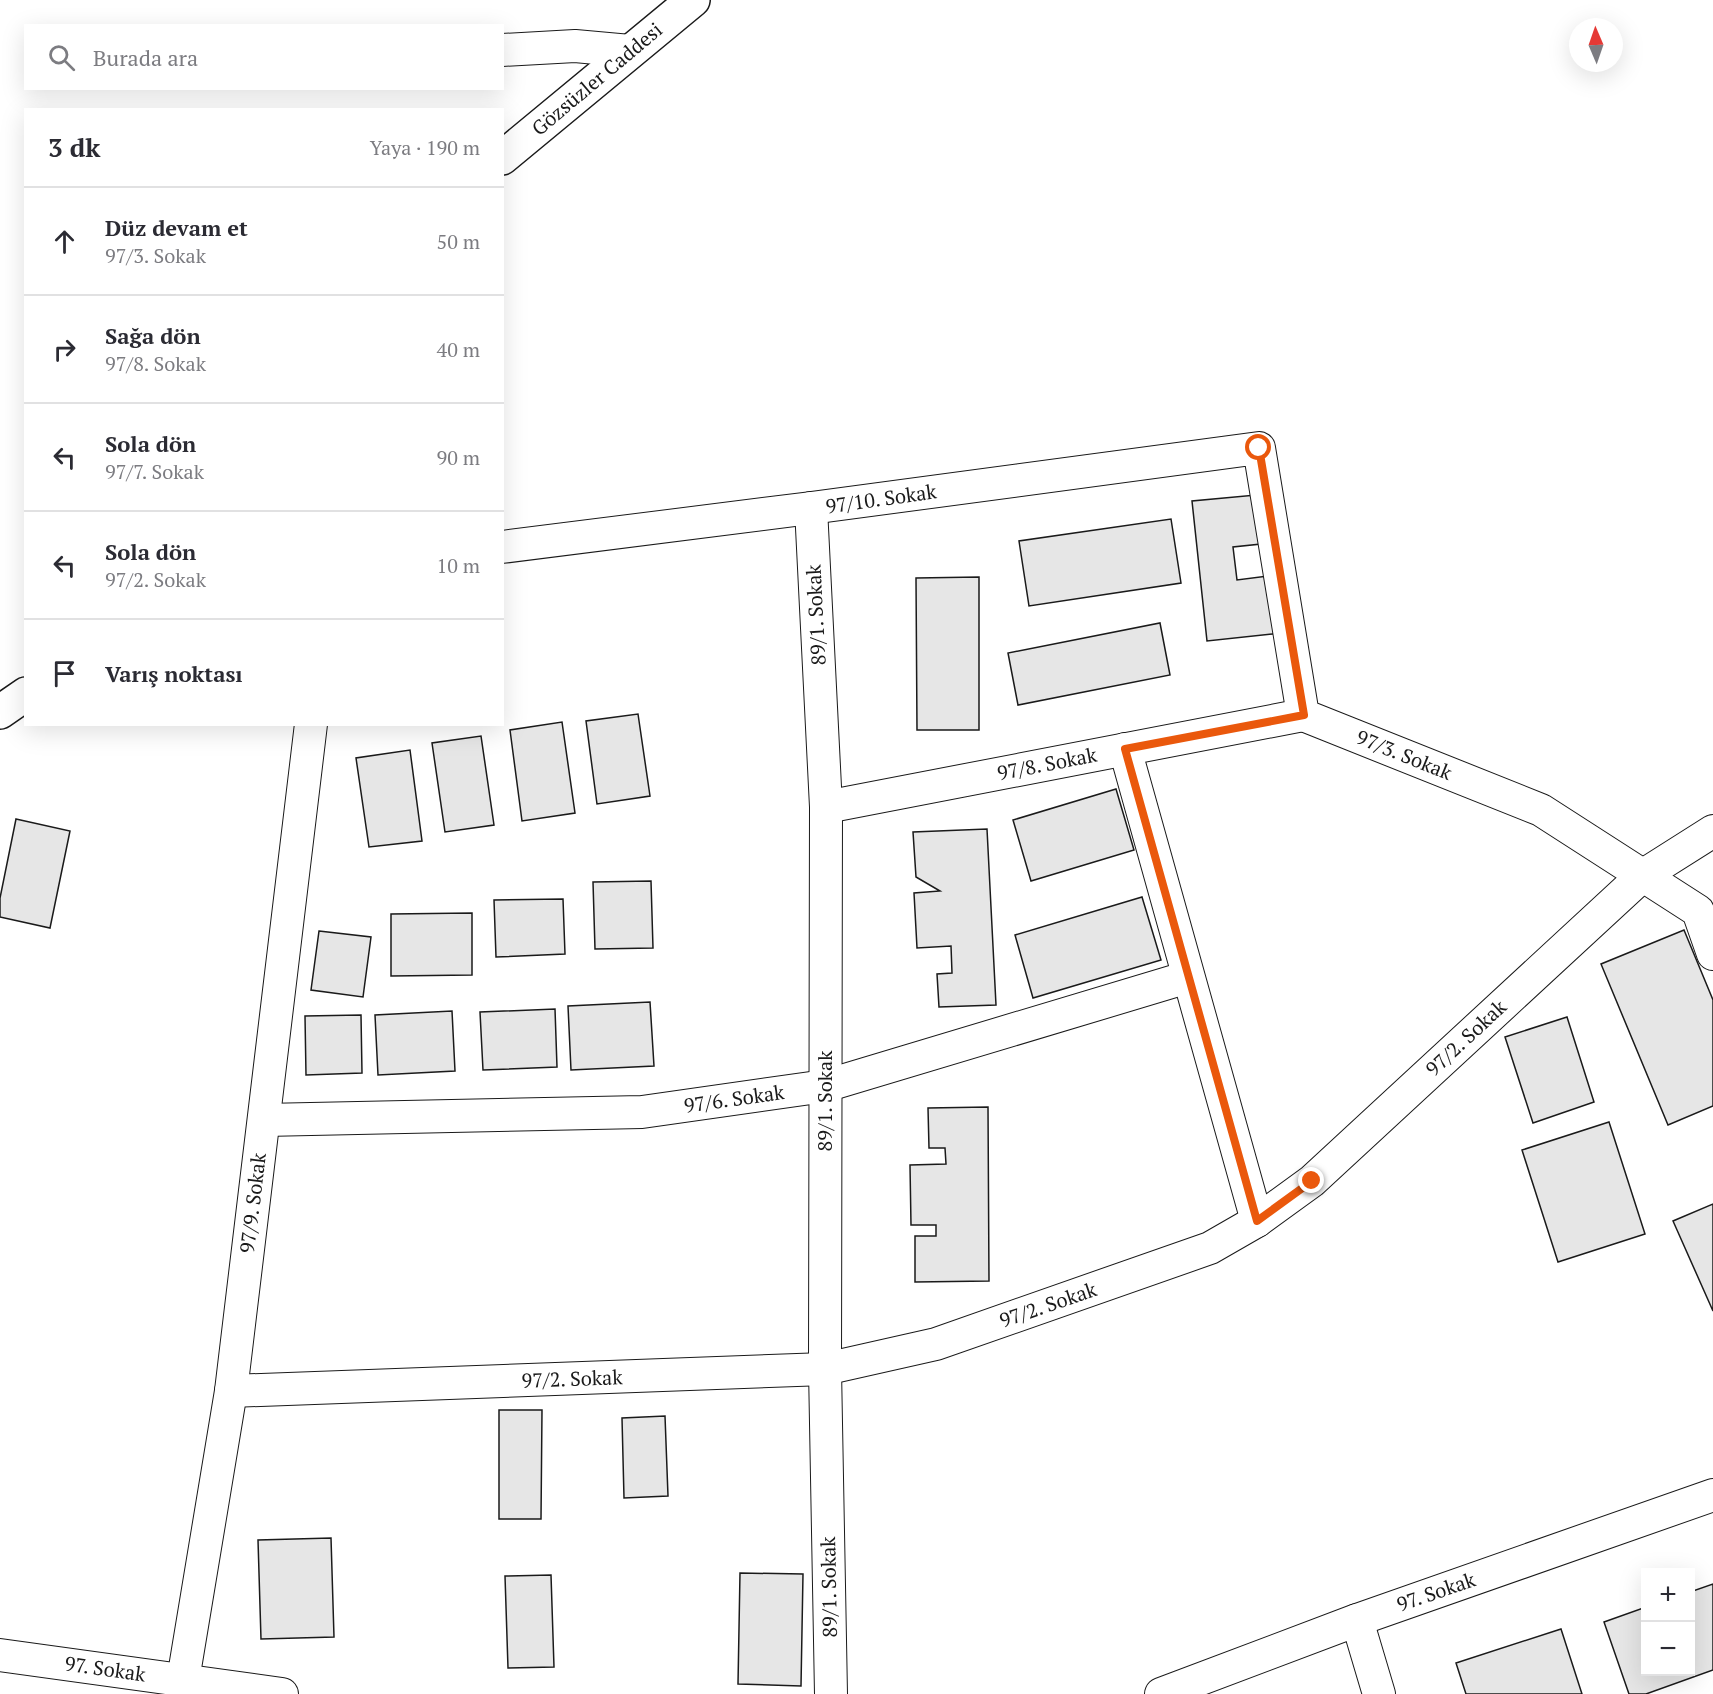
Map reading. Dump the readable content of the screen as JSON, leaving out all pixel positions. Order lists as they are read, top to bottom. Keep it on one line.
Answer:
{"streets":{"street":["Gözsüzler Caddesi","97/10. Sokak","89/1. Sokak","97/3. Sokak","97/8. Sokak","97/2. Sokak","97/6. Sokak","97/9. Sokak","97. Sokak"]},"crossings":[["97/10. Sokak","89/1. Sokak"],["97/10. Sokak","97/3. Sokak"],["97/10. Sokak","97/8. Sokak"],["89/1. Sokak","97/8. Sokak"],["89/1. Sokak","97/2. Sokak"],["89/1. Sokak","97/6. Sokak"],["97/3. Sokak","97/8. Sokak"],["97/3. Sokak","97/2. Sokak"],["97/2. Sokak","97/9. Sokak"],["97/6. Sokak","97/9. Sokak"],["97/9. Sokak","97. Sokak"]],"north":"top","page":{"search":"Burada ara","heading":["3 dk","Yaya · 190 m"],"list":[["Düz devam et","97/3. Sokak","50 m"],["Sağa dön","97/8. Sokak","40 m"],["Sola dön","97/7. Sokak","90 m"],["Sola dön","97/2. Sokak","10 m"],"Varış noktası"],"map_buttons":["+","−"]}}
